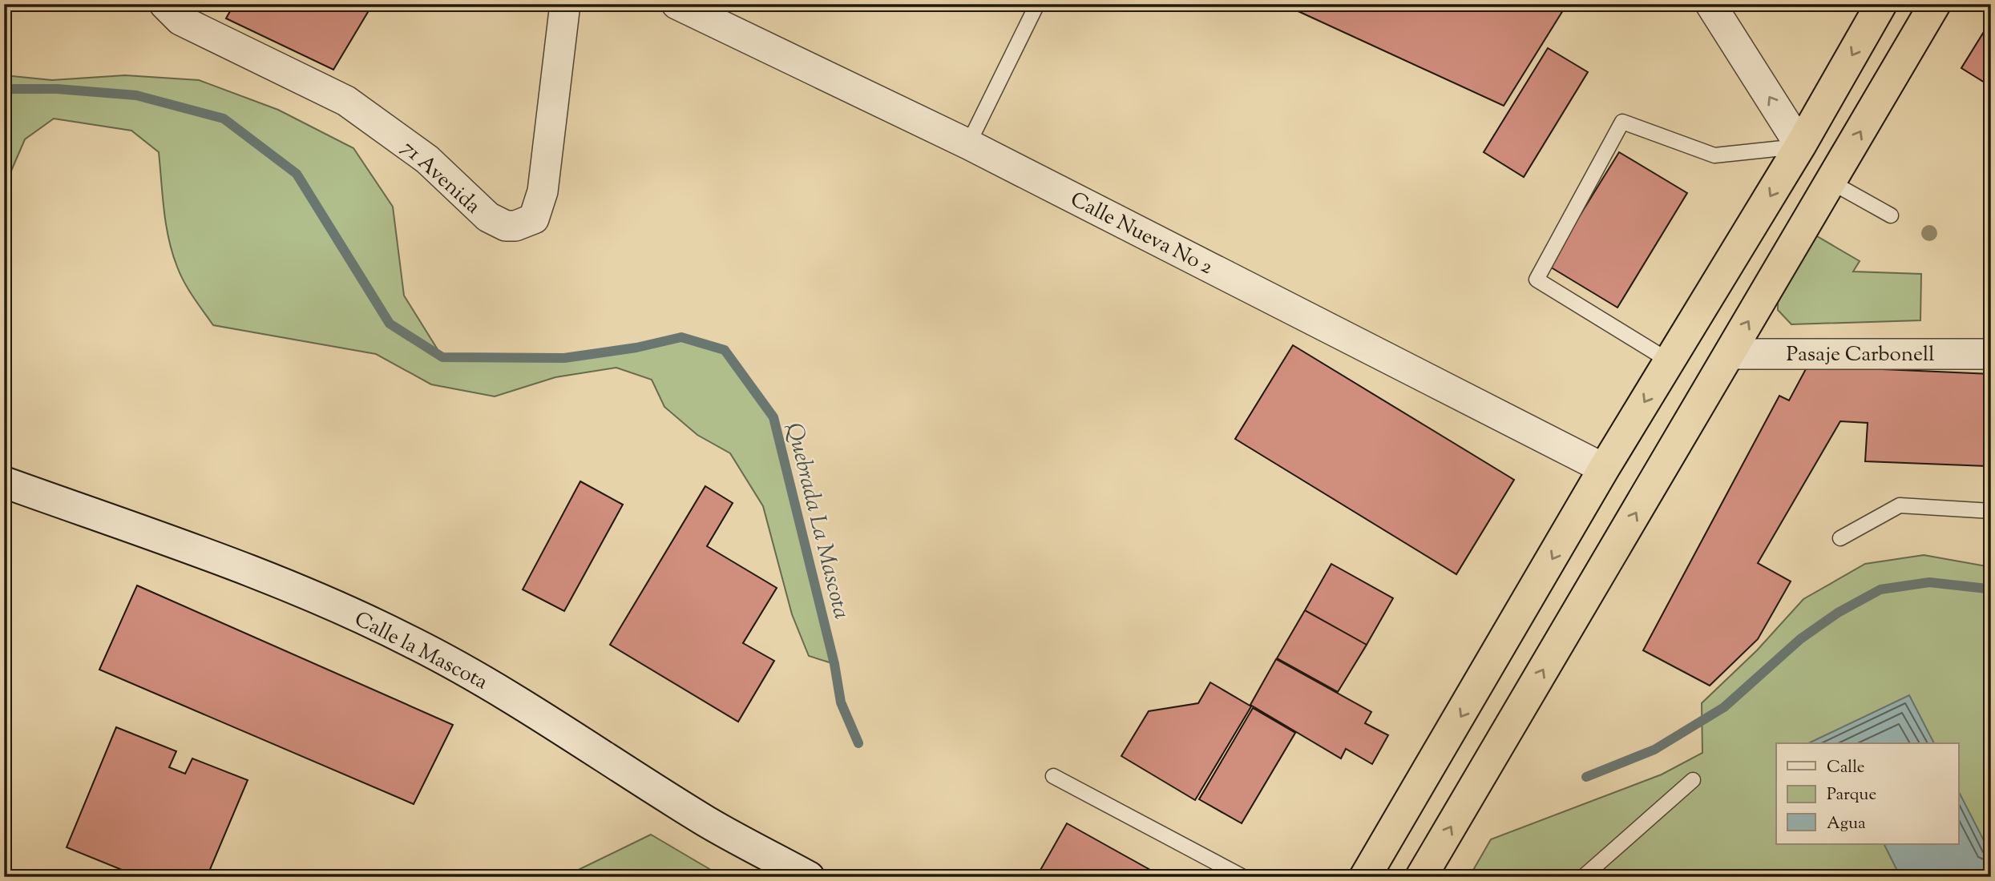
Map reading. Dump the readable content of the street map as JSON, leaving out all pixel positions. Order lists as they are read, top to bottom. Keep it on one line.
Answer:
{"streets":{"main road":["Calle la Mascota"],"street":["71 Avenida","Calle Nueva No 2","Pasaje Carbonell"]},"water":["Quebrada La Mascota"],"legend":["Calle","Parque","Agua"]}
